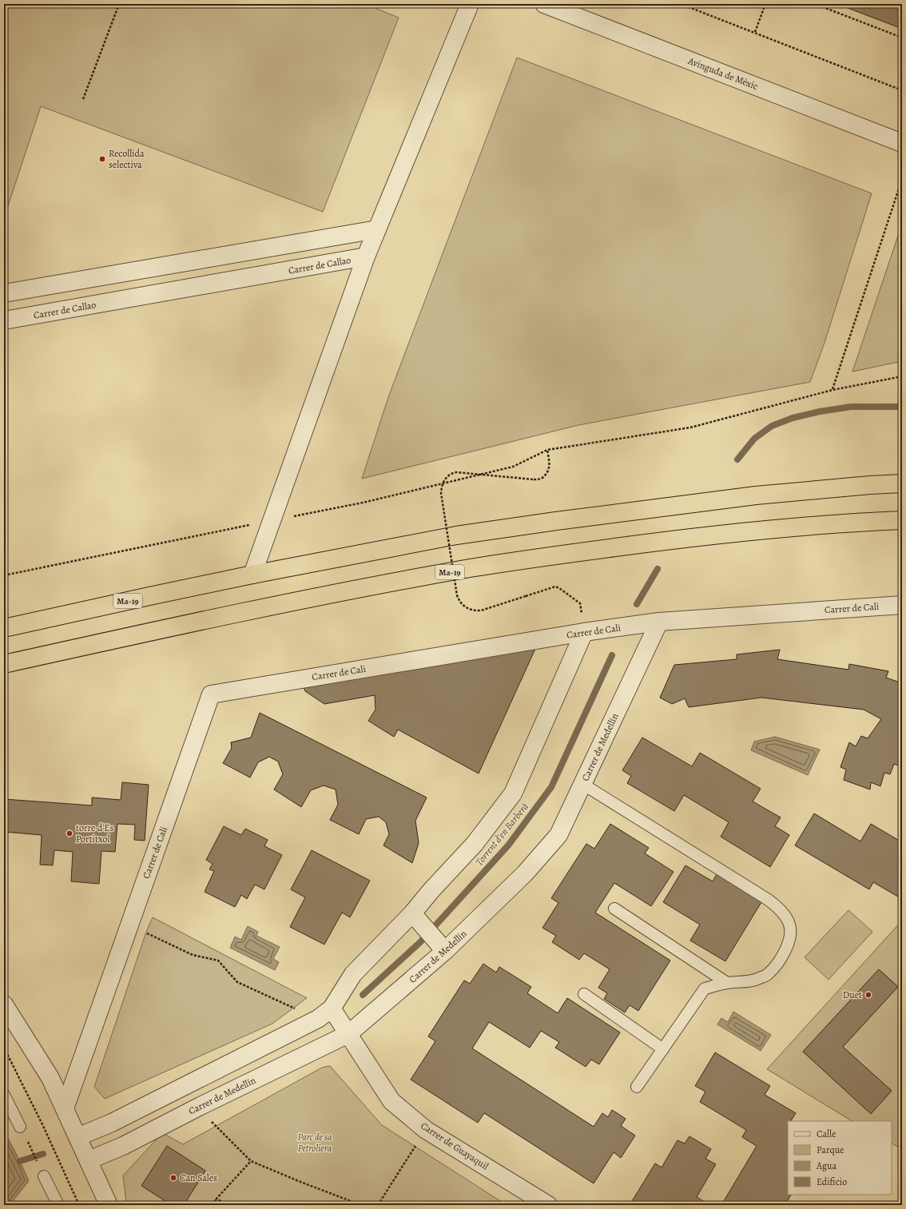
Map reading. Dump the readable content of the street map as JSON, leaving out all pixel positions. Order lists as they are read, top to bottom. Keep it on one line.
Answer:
{"streets":{"highway":["Ma-19"],"street":["Avinguda de Mèxic","Carrer de Callao","Carrer de Cali","Carrer de Medellín","Carrer de Guayaquil"]},"crossings":[["Carrer de Cali","Carrer de Medellín"],["Carrer de Medellín","Carrer de Guayaquil"]],"water":["Torrent d'en Barberà"],"parks":["Parc de sa Petroliera"],"places":["Recollida selectiva","torre d'Es Portitxol","Duet","Can Sales"],"legend":["Calle","Parque","Agua","Edificio"]}
